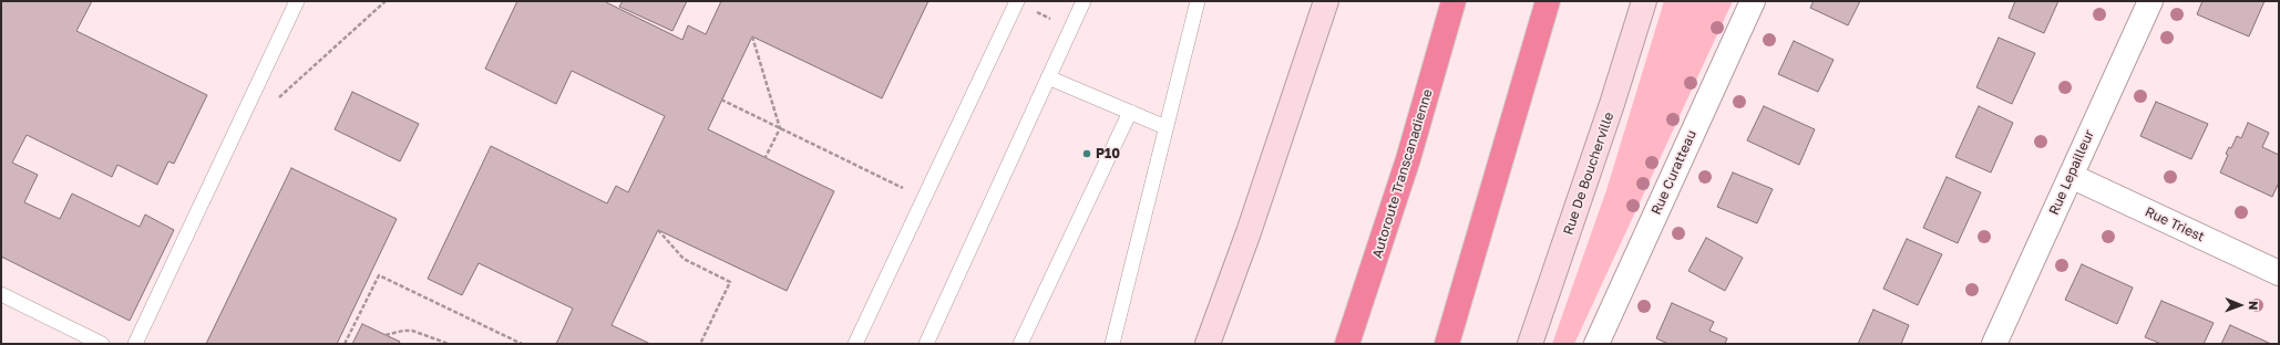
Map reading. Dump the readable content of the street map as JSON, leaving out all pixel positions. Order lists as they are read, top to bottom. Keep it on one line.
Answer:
{"streets":{"highway":["Autoroute Transcanadienne"],"main road":["Rue De Boucherville"],"street":["Rue Curatteau","Rue Lepailleur","Rue Triest"]},"crossings":[["Rue Lepailleur","Rue Triest"]],"places":["P10"],"north":"right"}
